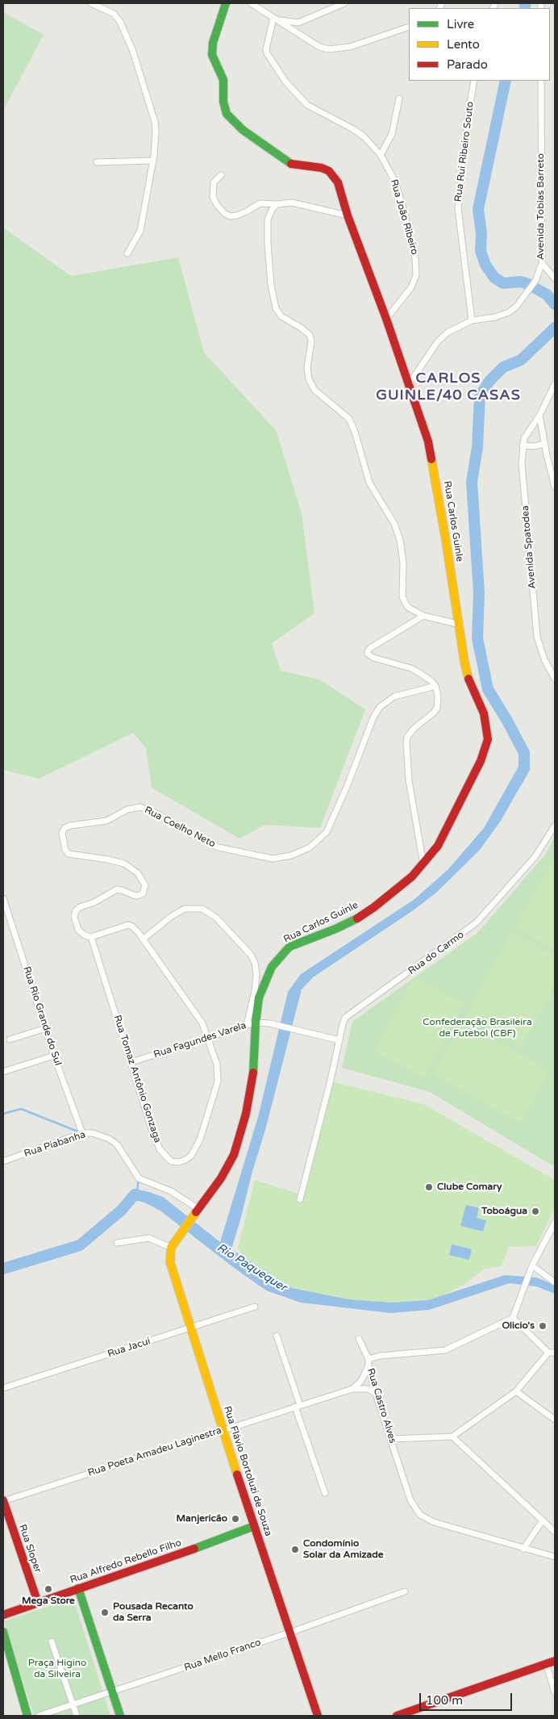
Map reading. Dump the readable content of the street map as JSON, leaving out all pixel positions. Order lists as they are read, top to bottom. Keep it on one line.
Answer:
{"streets":{"street":["Rua Rui Ribeiro Souto","Avenida Tobias Barreto","Rua João Ribeiro","Rua Carlos Guinle","Avenida Spatodea","Rua Coelho Neto","Rua do Carmo","Rua Rio Grande do Sul","Rua Fagundes Varela","Rua Tomaz Antônio Gonzaga","Rua Piabanha","Rua Jacuí","Rua Castro Alves","Rua Poeta Amadeu Laginestra","Rua Flávio Bortoluzi de Souza","Rua Sloper","Rua Alfredo Rebello Filho","Rua Mello Franco"]},"crossings":[["Rua Rui Ribeiro Souto","Avenida Tobias Barreto"],["Avenida Tobias Barreto","Rua Carlos Guinle"],["Rua João Ribeiro","Rua Carlos Guinle"],["Rua Carlos Guinle","Rua Fagundes Varela"],["Rua Carlos Guinle","Rua Piabanha"],["Rua Carlos Guinle","Rua Flávio Bortoluzi de Souza"],["Rua Coelho Neto","Rua Tomaz Antônio Gonzaga"],["Rua do Carmo","Rua Fagundes Varela"],["Rua Rio Grande do Sul","Rua Piabanha"],["Rua Fagundes Varela","Rua Tomaz Antônio Gonzaga"],["Rua Jacuí","Rua Flávio Bortoluzi de Souza"],["Rua Castro Alves","Rua Poeta Amadeu Laginestra"],["Rua Poeta Amadeu Laginestra","Rua Flávio Bortoluzi de Souza"],["Rua Poeta Amadeu Laginestra","Rua Sloper"],["Rua Flávio Bortoluzi de Souza","Rua Alfredo Rebello Filho"],["Rua Flávio Bortoluzi de Souza","Rua Mello Franco"],["Rua Sloper","Rua Alfredo Rebello Filho"]],"districts":["CARLOS GUINLE/40 CASAS"],"water":["Rio Paquequer"],"parks":["Confederação Brasileira de Futebol (CBF)","Praça Higino da Silveira"],"places":["Clube Comary","Toboágua","Olicio's","Manjericão","Condomínio Solar da Amizade","Mega Store","Pousada Recanto da Serra"],"legend":["Livre","Lento","Parado"],"scale_bar":"100 m"}
